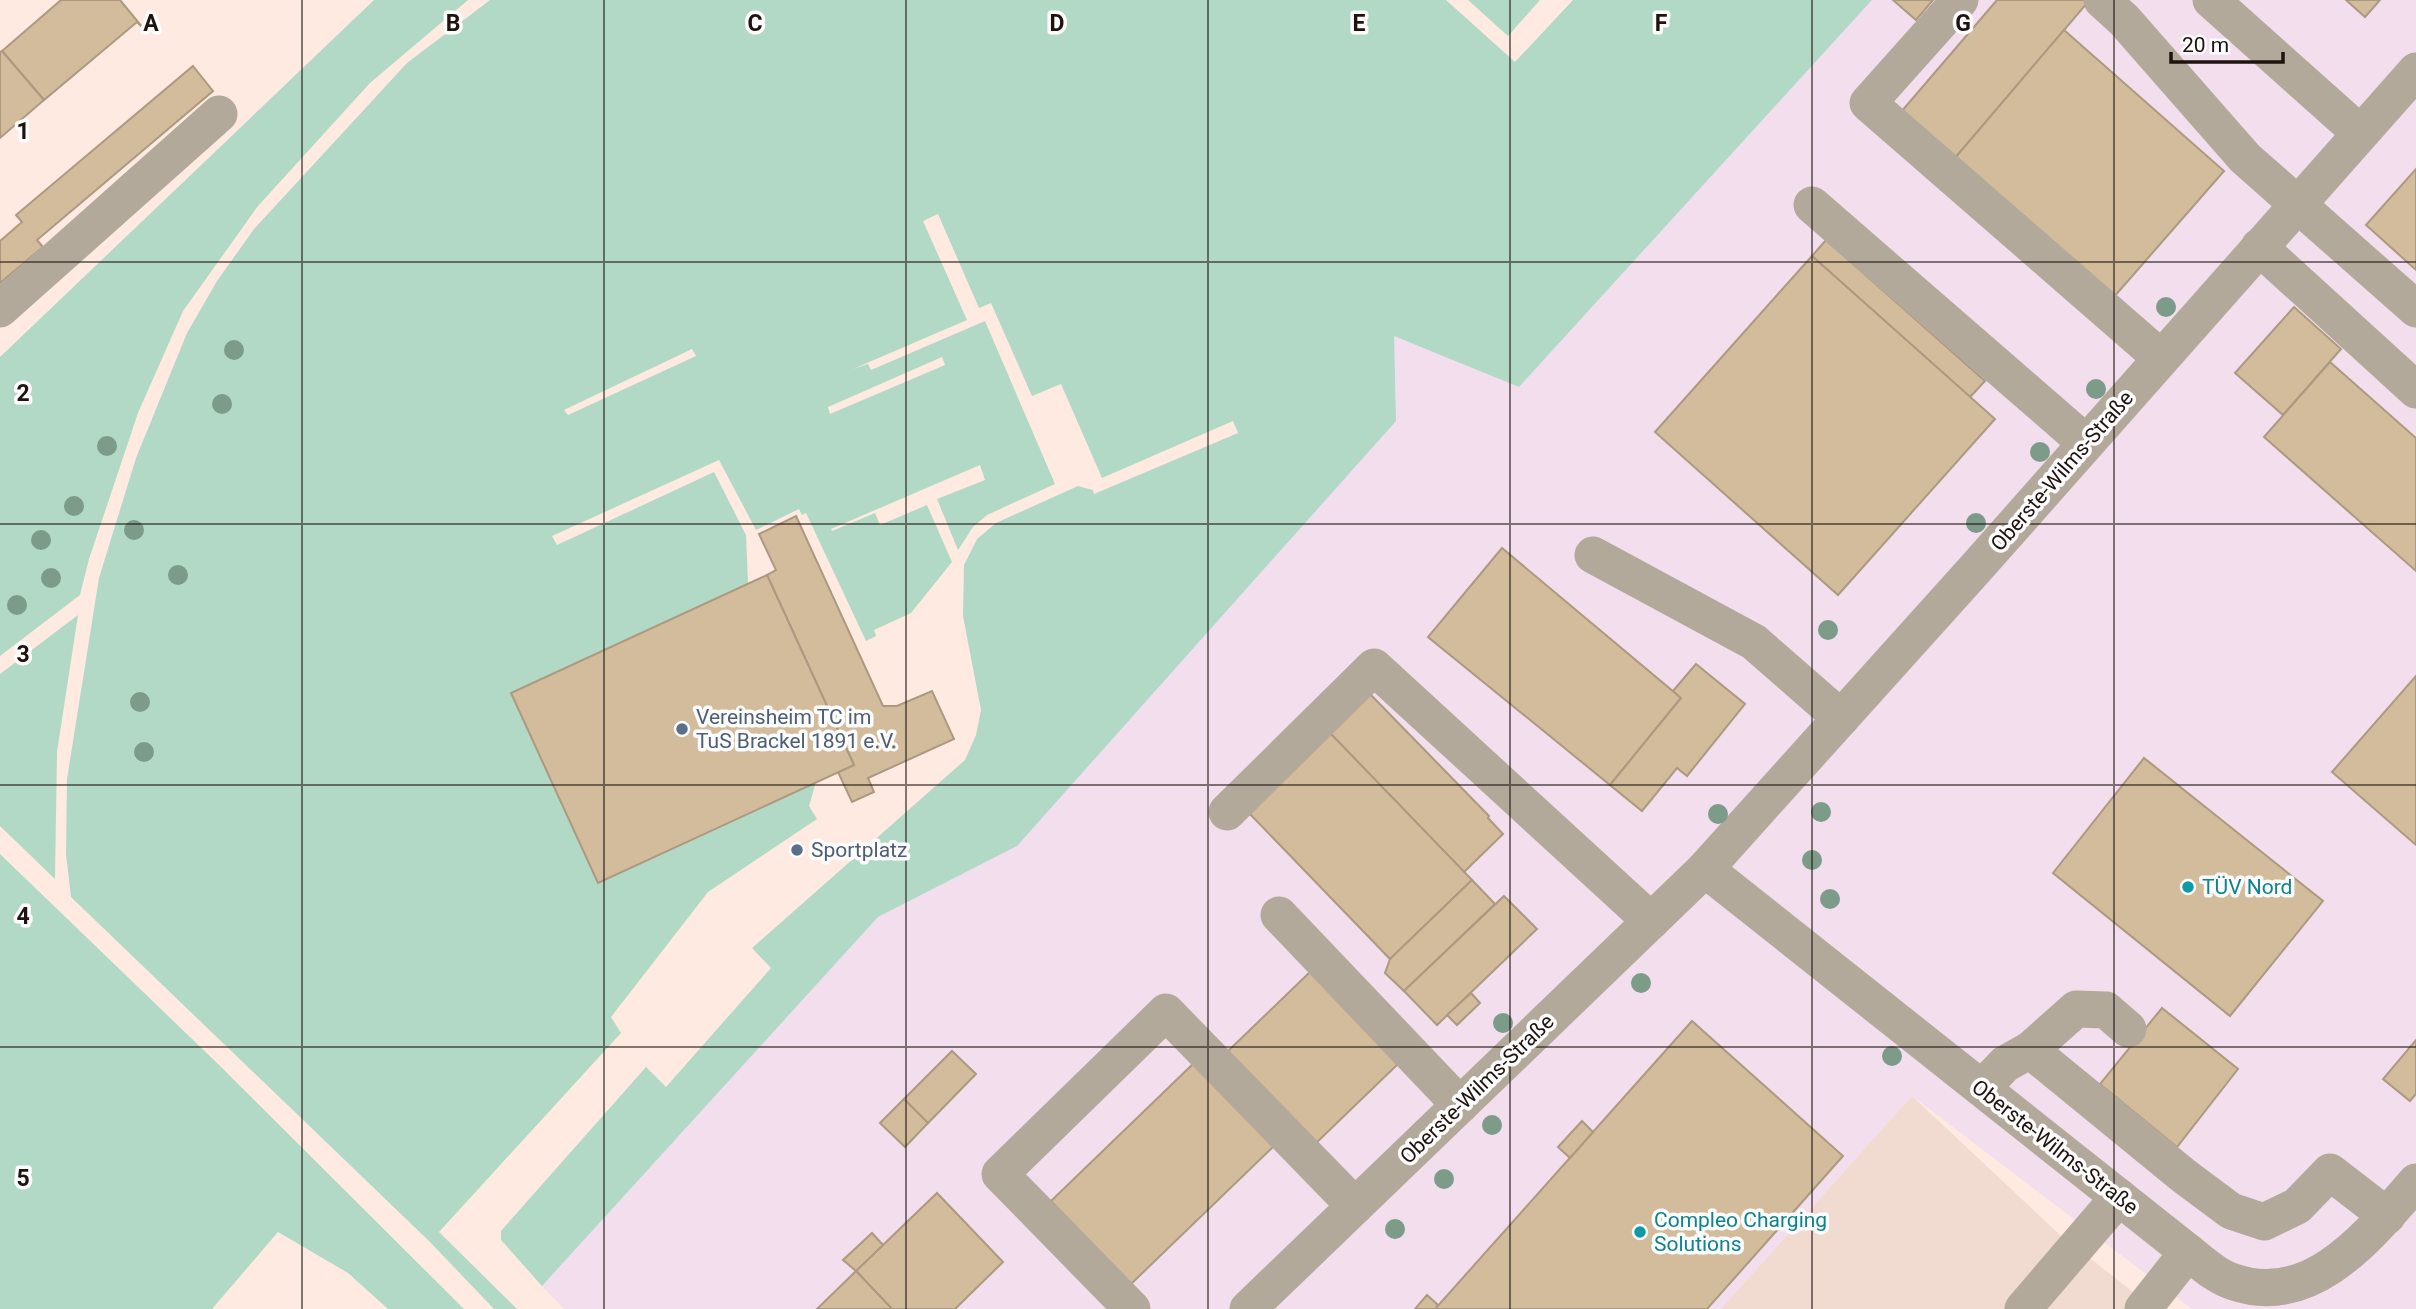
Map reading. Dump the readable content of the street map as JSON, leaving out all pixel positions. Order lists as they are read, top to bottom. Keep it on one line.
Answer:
{"streets":{"street":["Oberste-Wilms-Straße"]},"places":["Vereinsheim TC im TuS Brackel 1891 e.V.","Sportplatz","TÜV Nord","Compleo Charging Solutions"],"scale_bar":"20 m","grid":{"columns":["A","B","C","D","E","F","G"],"rows":["1","2","3","4","5"]}}
